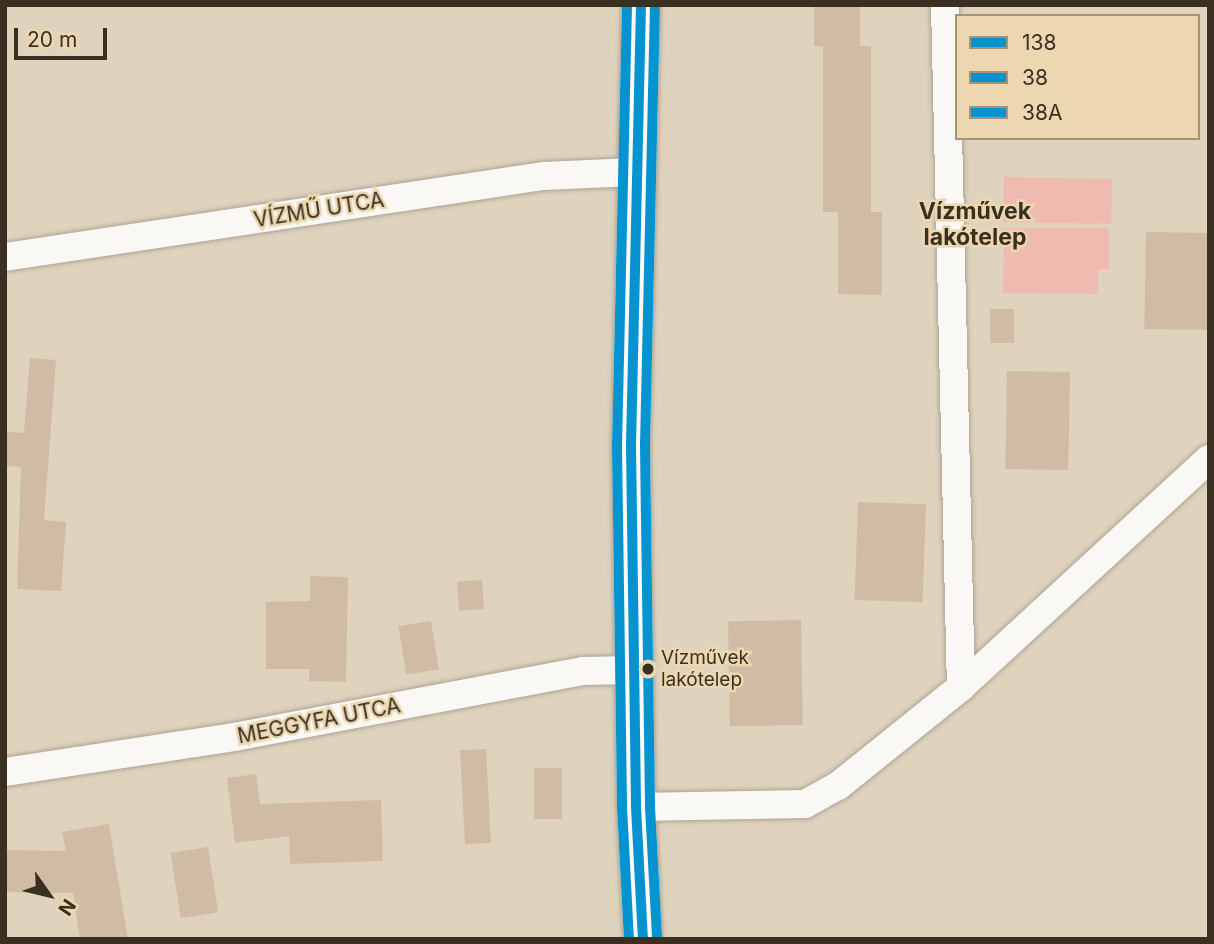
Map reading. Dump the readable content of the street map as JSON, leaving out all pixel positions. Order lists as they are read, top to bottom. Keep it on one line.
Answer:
{"streets":{"street":["VÍZMŰ UTCA","MEGGYFA UTCA"]},"districts":["Vízművek lakótelep"],"places":["Vízművek lakótelep"],"lines":["transit line 138","transit line 38","transit line 38A"],"legend":["138","38","38A"],"scale_bar":"20 m","north":"bottom right"}
